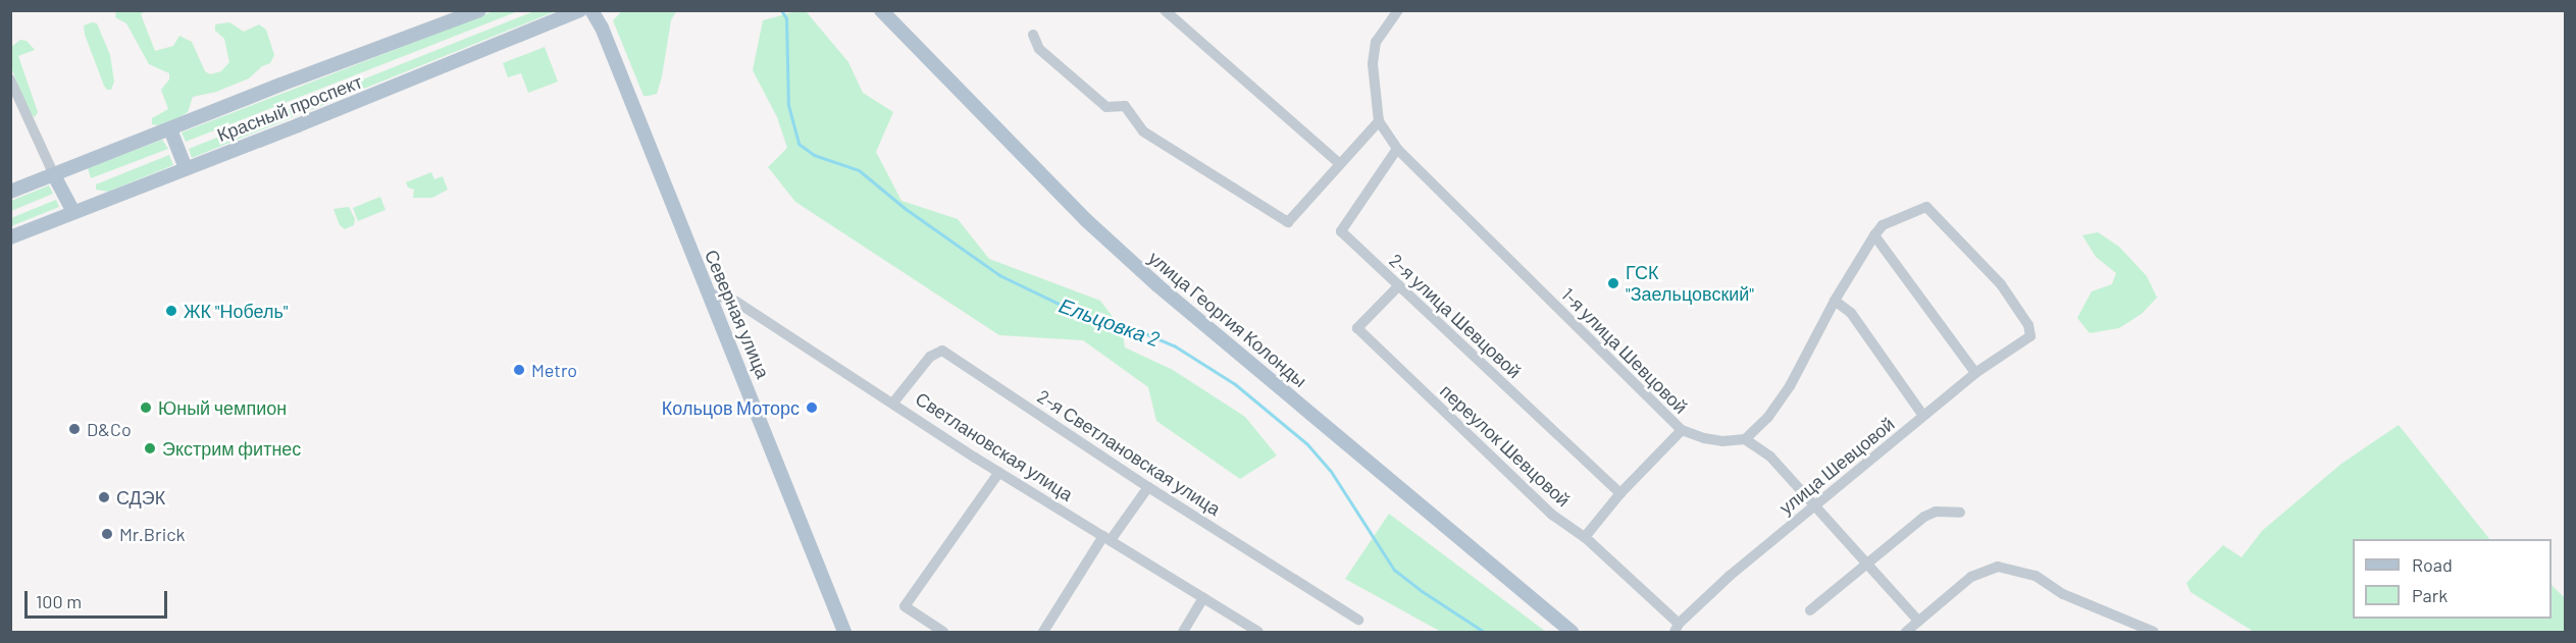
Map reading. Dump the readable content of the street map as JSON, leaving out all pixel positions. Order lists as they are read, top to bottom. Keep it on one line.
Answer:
{"streets":{"main road":["Красный проспект","Северная улица","улица Георгия Колонды"],"street":["2-я улица Шевцовой","1-я улица Шевцовой","переулок Шевцовой","Светлановская улица","2-я Светлановская улица","улица Шевцовой"]},"crossings":[["Северная улица","Светлановская улица"],["2-я улица Шевцовой","1-я улица Шевцовой"],["2-я улица Шевцовой","переулок Шевцовой"],["переулок Шевцовой","улица Шевцовой"],["Светлановская улица","2-я Светлановская улица"]],"water":["Ельцовка 2"],"places":["ГСК \"Заельцовский\"","ЖК \"Нобель\"","Metro","Юный чемпион","Кольцов Моторс","D&Co","Экстрим фитнес","СДЭК","Mr.Brick"],"legend":["Road","Park"],"scale_bar":"100 m"}
